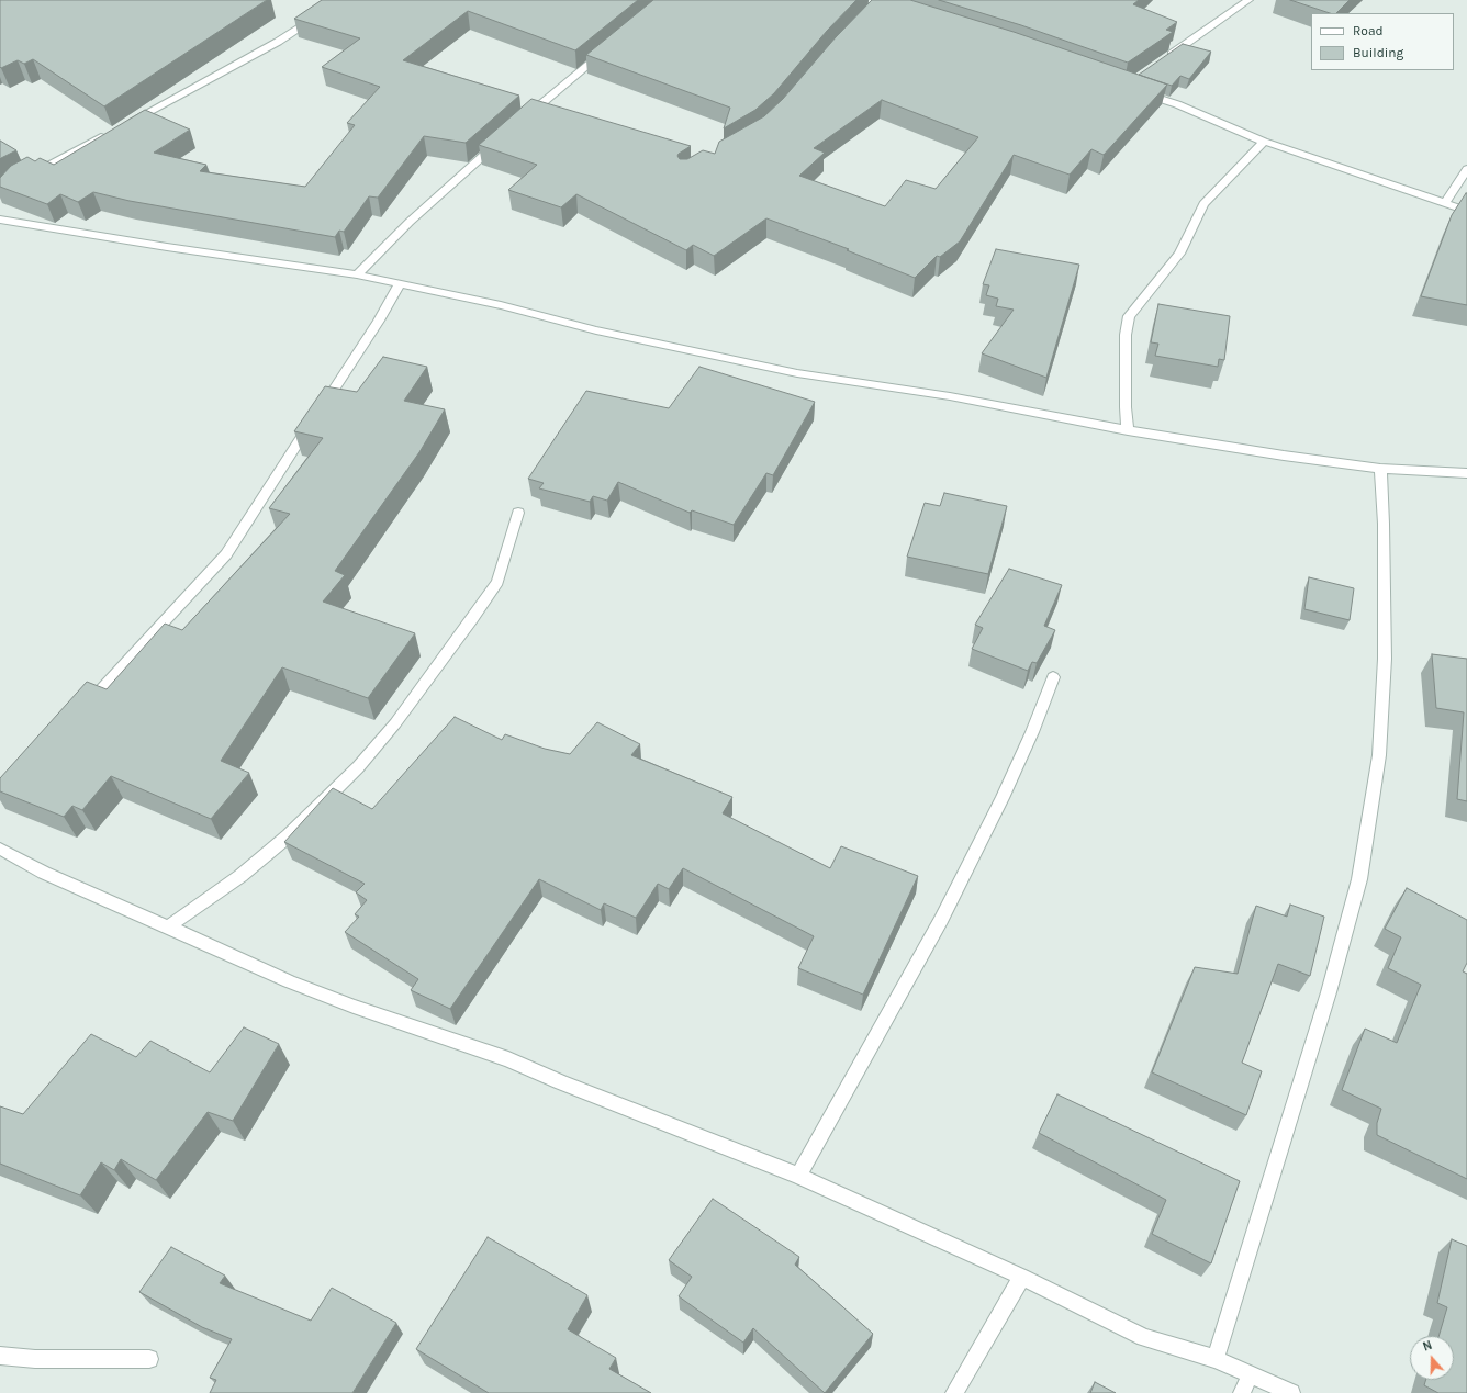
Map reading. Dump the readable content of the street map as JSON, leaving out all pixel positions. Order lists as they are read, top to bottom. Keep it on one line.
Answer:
{"legend":["Road","Building"],"north":"top"}
